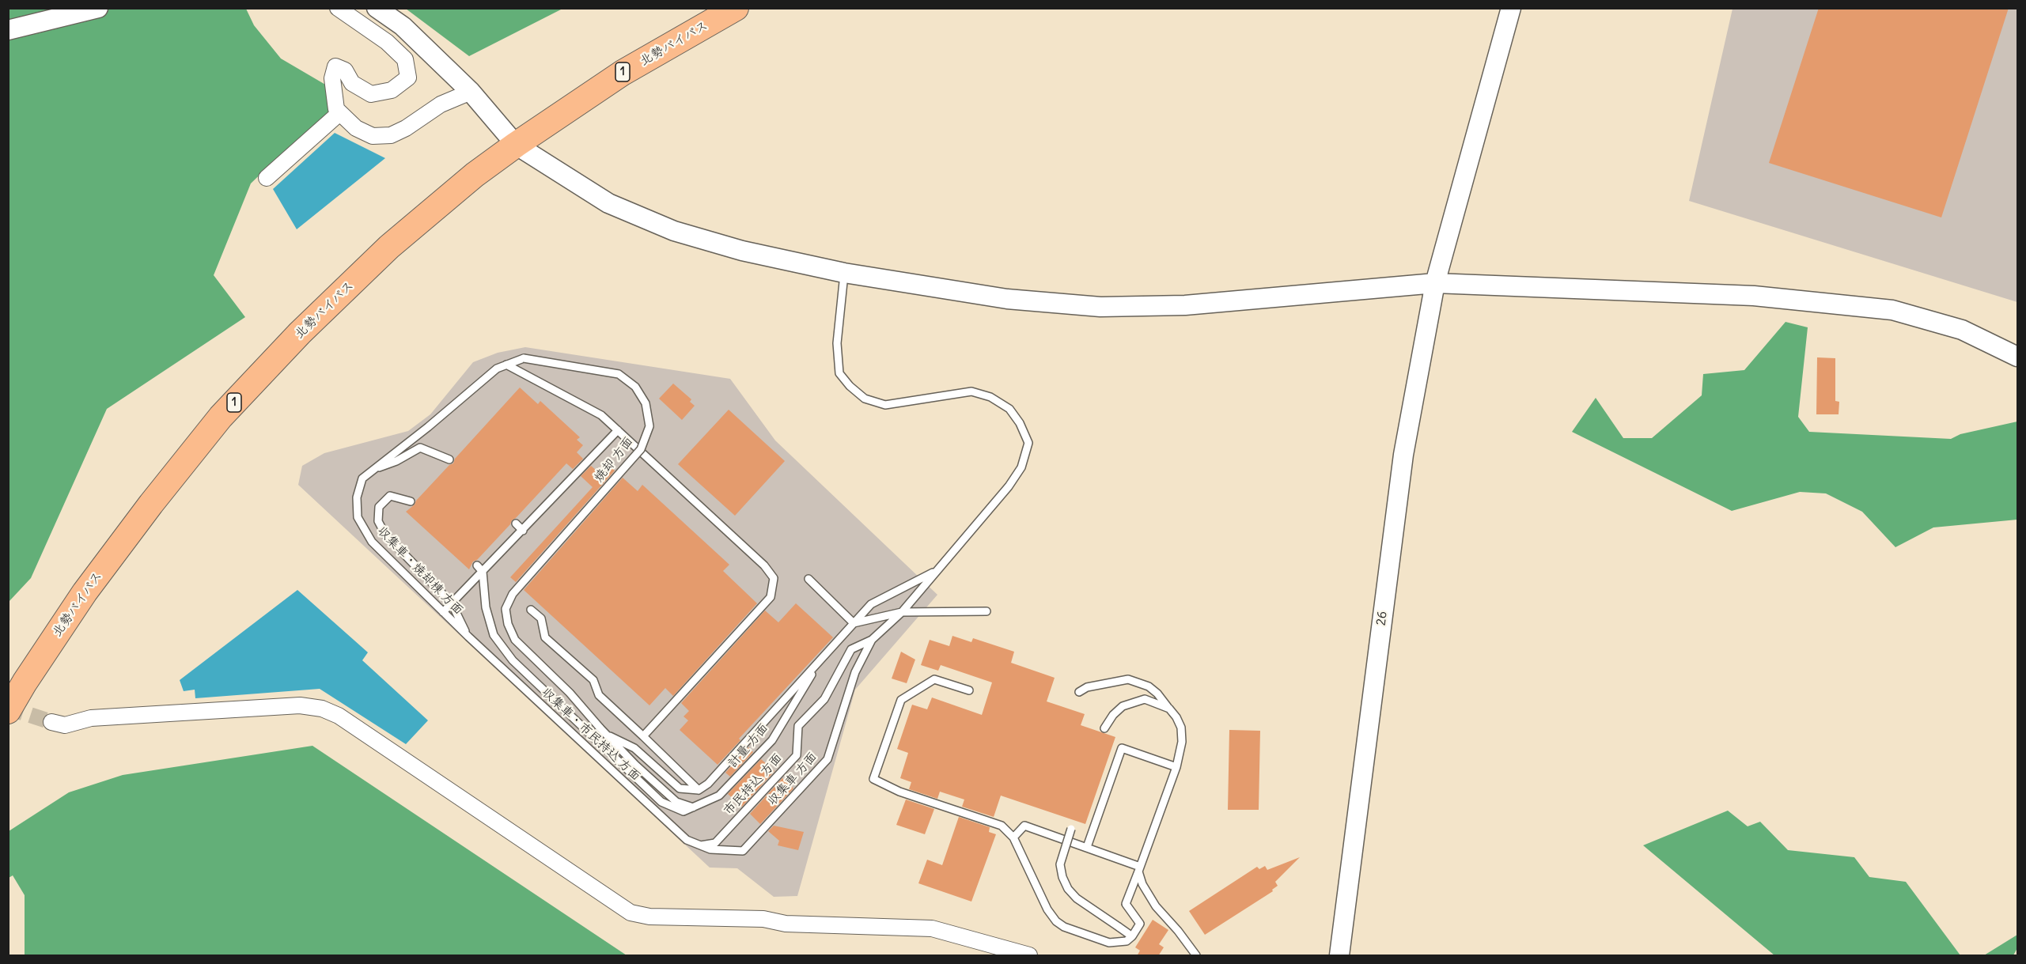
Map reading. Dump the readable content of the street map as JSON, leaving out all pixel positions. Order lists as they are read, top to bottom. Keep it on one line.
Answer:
{"streets":{"highway":["北勢バイパス","1"],"street":["26"],"lane":["焼却 方面","収集車・焼却棟 方面","収集車・市民持込 方面","計量 方面","収集車 方面","市民持込 方面"]},"crossings":[["焼却 方面","収集車・焼却棟 方面"],["収集車・焼却棟 方面","収集車・市民持込 方面"],["収集車・市民持込 方面","収集車 方面"],["収集車・市民持込 方面","市民持込 方面"],["収集車 方面","市民持込 方面"]]}
